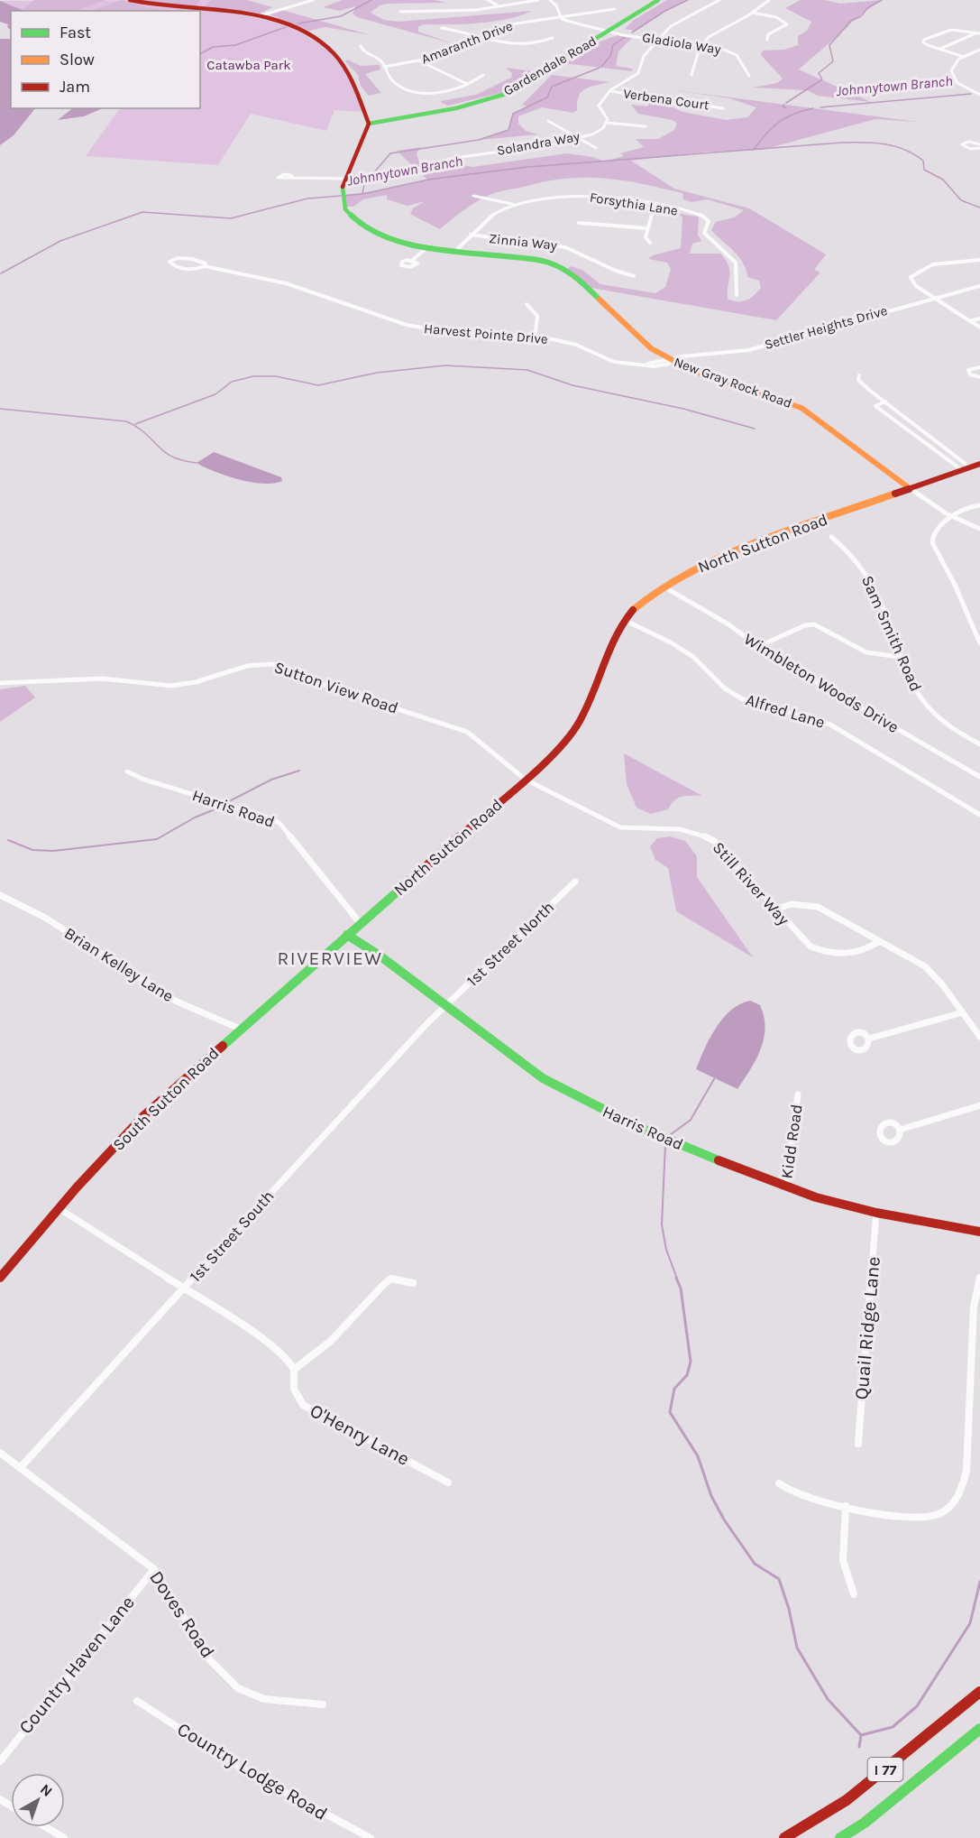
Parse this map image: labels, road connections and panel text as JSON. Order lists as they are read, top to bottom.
{
  "streets": {
    "main road": [
      "Gardendale Road",
      "New Gray Rock Road",
      "North Sutton Road",
      "Harris Road",
      "South Sutton Road",
      "I 77"
    ],
    "street": [
      "Amaranth Drive",
      "Gladiola Way",
      "Verbena Court",
      "Solandra Way",
      "Forsythia Lane",
      "Zinnia Way",
      "Settler Heights Drive",
      "Harvest Pointe Drive",
      "Sam Smith Road",
      "Wimbleton Woods Drive",
      "Sutton View Road",
      "Alfred Lane",
      "Still River Way",
      "1st Street North",
      "Brian Kelley Lane",
      "Kidd Road",
      "1st Street South",
      "Quail Ridge Lane",
      "O'Henry Lane",
      "Doves Road",
      "Country Haven Lane",
      "Country Lodge Road"
    ]
  },
  "crossings": [
    ["Amaranth Drive", "Gladiola Way"],
    ["Gladiola Way", "Gardendale Road"],
    ["Gardendale Road", "New Gray Rock Road"],
    ["Forsythia Lane", "Zinnia Way"],
    ["Forsythia Lane", "New Gray Rock Road"],
    ["Settler Heights Drive", "Harvest Pointe Drive"],
    ["Settler Heights Drive", "New Gray Rock Road"],
    ["New Gray Rock Road", "North Sutton Road"],
    ["North Sutton Road", "Wimbleton Woods Drive"],
    ["North Sutton Road", "Sutton View Road"],
    ["North Sutton Road", "Alfred Lane"],
    ["North Sutton Road", "Harris Road"],
    ["North Sutton Road", "Still River Way"],
    ["North Sutton Road", "South Sutton Road"],
    ["Sutton View Road", "Still River Way"],
    ["Harris Road", "1st Street North"],
    ["Harris Road", "South Sutton Road"],
    ["Harris Road", "Kidd Road"],
    ["Harris Road", "1st Street South"],
    ["Harris Road", "Quail Ridge Lane"],
    ["1st Street North", "1st Street South"],
    ["Brian Kelley Lane", "South Sutton Road"],
    ["1st Street South", "Doves Road"],
    ["Doves Road", "Country Haven Lane"]
  ],
  "districts": ["RIVERVIEW"],
  "water": ["Johnnytown Branch"],
  "parks": ["Catawba Park"],
  "legend": ["Fast", "Slow", "Jam"],
  "north": "top right"
}
